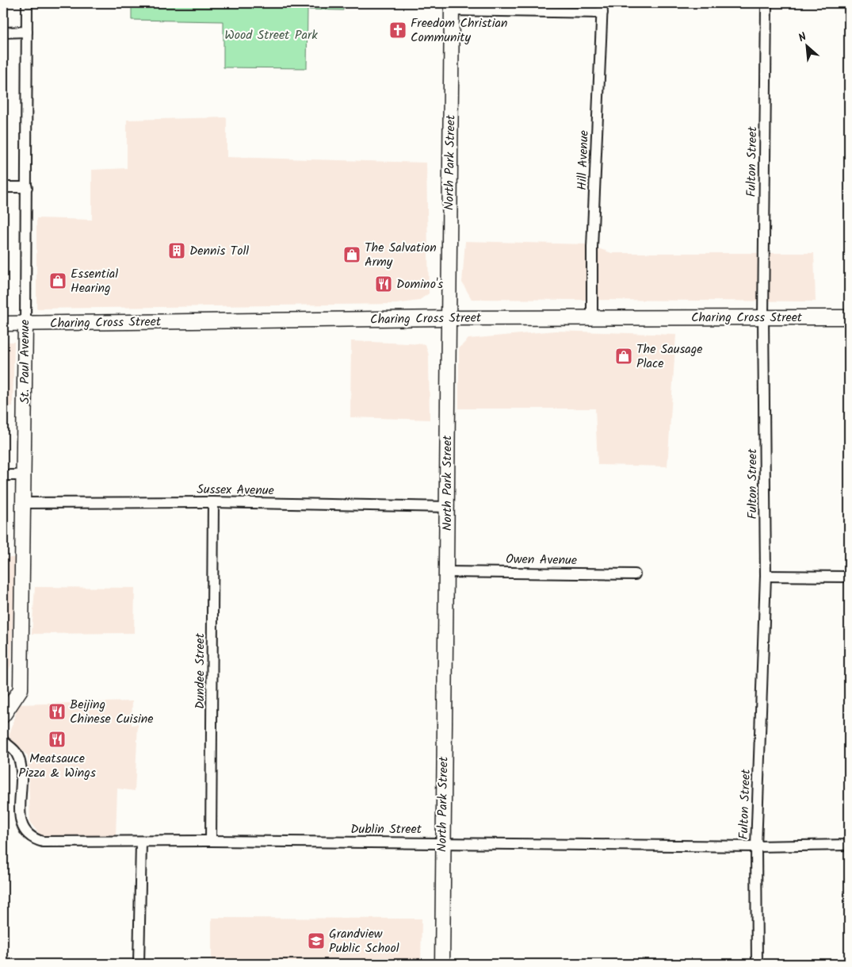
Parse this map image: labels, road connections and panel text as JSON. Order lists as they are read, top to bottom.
{
  "streets": {
    "main road": ["North Park Street", "Charing Cross Street", "St. Paul Avenue"],
    "street": [
      "Hill Avenue",
      "Fulton Street",
      "Sussex Avenue",
      "Owen Avenue",
      "Dundee Street",
      "Dublin Street"
    ]
  },
  "crossings": [
    ["Hill Avenue", "Charing Cross Street"],
    ["Fulton Street", "Charing Cross Street"],
    ["Fulton Street", "Dublin Street"],
    ["North Park Street", "Charing Cross Street"],
    ["North Park Street", "Sussex Avenue"],
    ["North Park Street", "Owen Avenue"],
    ["North Park Street", "Dublin Street"],
    ["Charing Cross Street", "St. Paul Avenue"],
    ["St. Paul Avenue", "Sussex Avenue"],
    ["Sussex Avenue", "Dundee Street"],
    ["Dundee Street", "Dublin Street"]
  ],
  "parks": ["Wood Street Park"],
  "places": {
    "church": ["Freedom Christian Community"],
    "building": ["Dennis Toll"],
    "shop": ["The Salvation Army", "Essential Hearing", "The Sausage Place"],
    "restaurant": ["Domino's", "Beijing Chinese Cuisine", "Meatsauce Pizza & Wings"],
    "school or university": ["Grandview Public School"]
  },
  "north": "top left"
}
